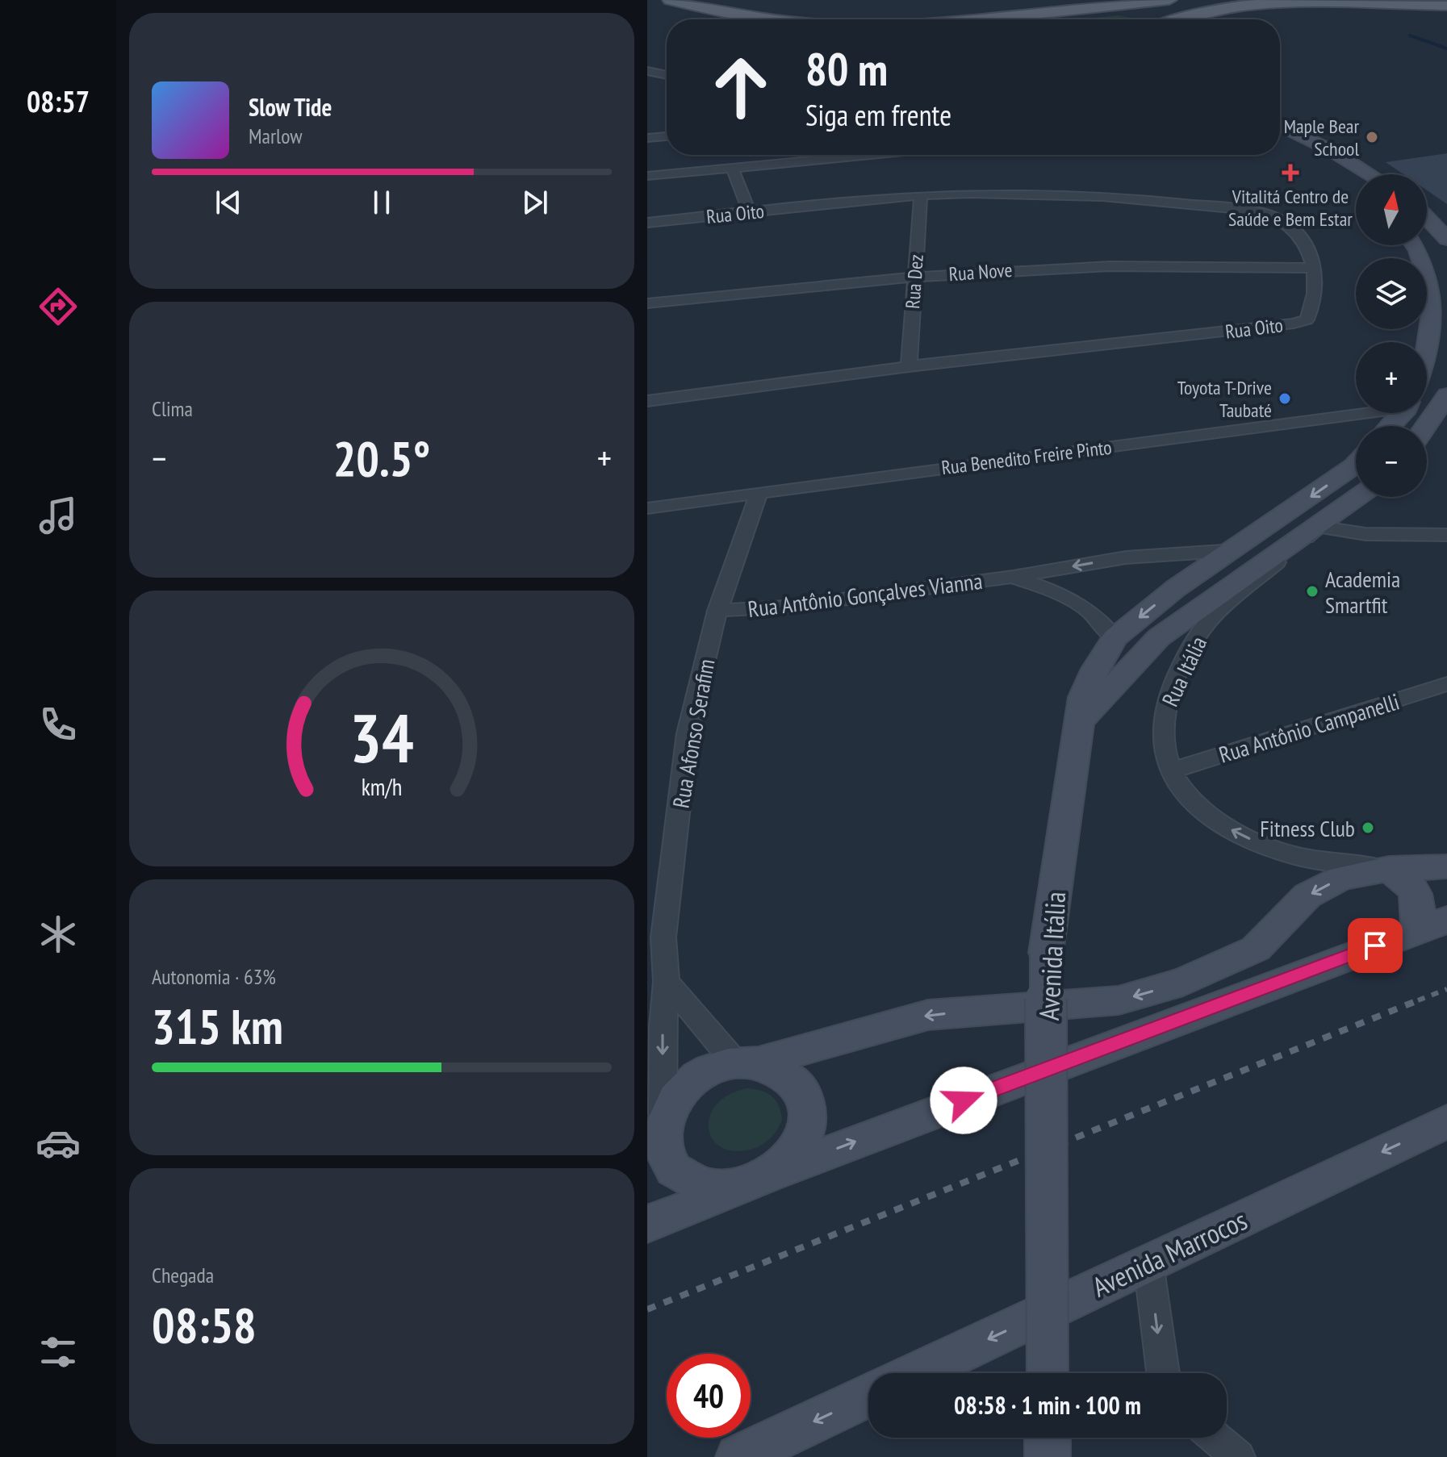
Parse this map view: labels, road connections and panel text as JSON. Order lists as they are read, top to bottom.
{
  "streets": {
    "main road": ["Avenida Itália", "Avenida Marrocos"],
    "street": [
      "Rua Oito",
      "Rua Nove",
      "Rua Dez",
      "Rua Benedito Freire Pinto",
      "Rua Antônio Gonçalves Vianna",
      "Rua Itália",
      "Rua Antônio Campanelli",
      "Rua Afonso Serafim"
    ]
  },
  "crossings": [
    ["Rua Oito", "Rua Nove"],
    ["Rua Oito", "Rua Dez"],
    ["Rua Nove", "Rua Dez"],
    ["Rua Benedito Freire Pinto", "Rua Afonso Serafim"],
    ["Rua Antônio Gonçalves Vianna", "Rua Afonso Serafim"],
    ["Rua Antônio Gonçalves Vianna", "Avenida Itália"],
    ["Rua Itália", "Rua Antônio Campanelli"]
  ],
  "one_way": ["Rua Itália"],
  "places": {
    "other": [
      "Maple Bear School",
      "Toyota T-Drive Taubaté",
      "Academia Smartfit",
      "Fitness Club"
    ],
    "health": ["Vitalitá Centro de Saúde e Bem Estar"]
  },
  "north": "top",
  "page": {
    "tabs": "08:57",
    "turn": ["80 m", "Siga em frente"],
    "song": ["Slow Tide", "Marlow"],
    "map_buttons": ["+", "−"],
    "tile": [
      "Clima",
      ["Autonomia · 63%", "315 km"],
      ["Chegada", "08:58"]
    ],
    "heat": ["−", "20.5°", "+"],
    "limit": "40",
    "trip": "08:58 · 1 min · 100 m",
    "gauge": ["34", "km/h"]
  }
}
